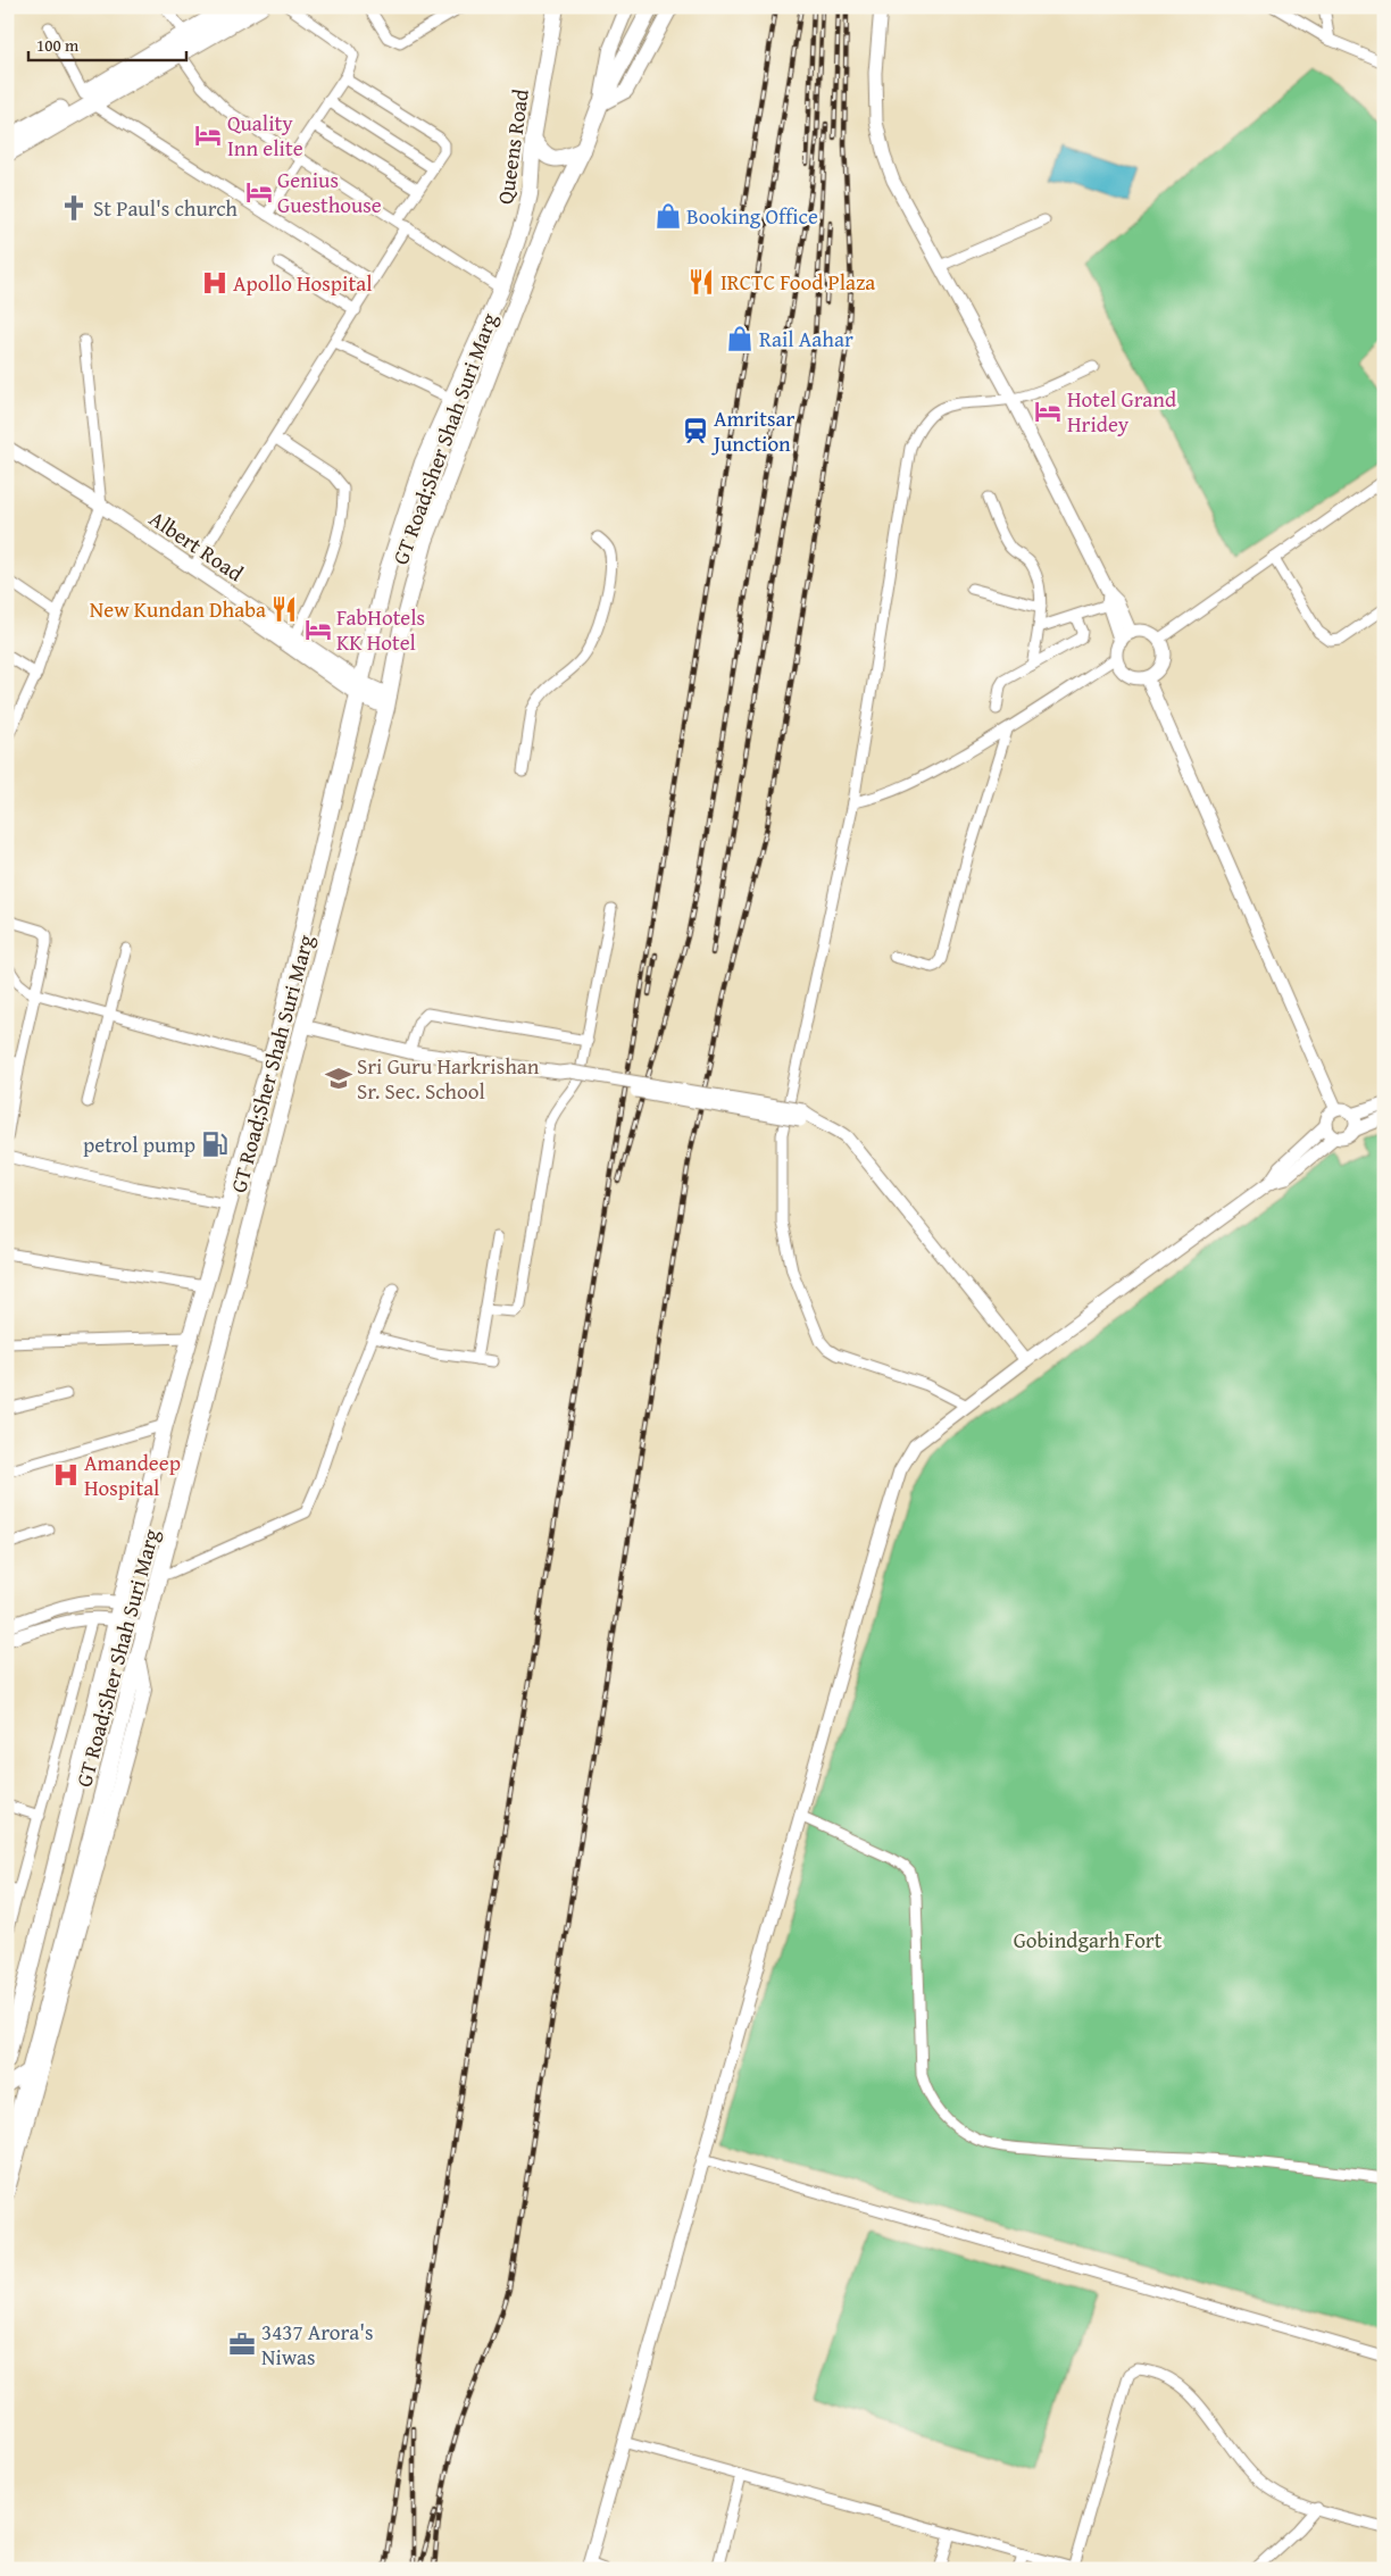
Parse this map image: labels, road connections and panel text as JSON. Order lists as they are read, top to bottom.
{
  "streets": {
    "main road": ["Queens Road", "GT Road;Sher Shah Suri Marg", "Albert Road"]
  },
  "crossings": [
    ["Queens Road", "GT Road;Sher Shah Suri Marg"],
    ["GT Road;Sher Shah Suri Marg", "Albert Road"]
  ],
  "parks": ["Gobindgarh Fort"],
  "places": {
    "hotel": [
      "Quality Inn elite",
      "Genius Guesthouse",
      "Hotel Grand Hridey",
      "FabHotels KK Hotel"
    ],
    "church": ["St Paul's church"],
    "shop": ["Booking Office", "Rail Aahar"],
    "restaurant": ["IRCTC Food Plaza", "New Kundan Dhaba"],
    "hospital": ["Apollo Hospital", "Amandeep Hospital"],
    "station": ["Amritsar Junction"],
    "school or university": ["Sri Guru Harkrishan Sr. Sec. School"],
    "fuel station": ["petrol pump"],
    "office": ["3437 Arora's Niwas"]
  },
  "scale_bar": "100 m"
}
